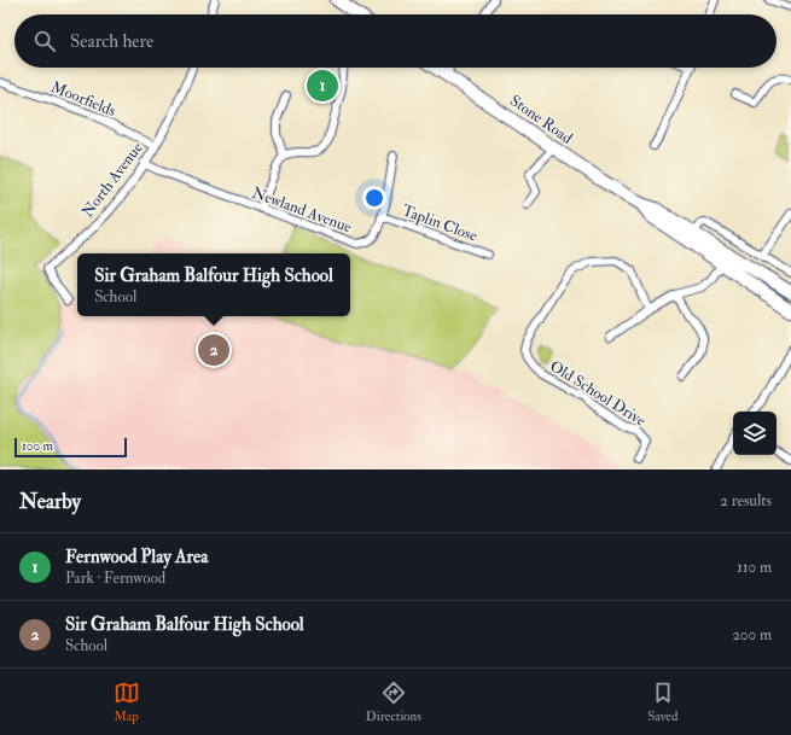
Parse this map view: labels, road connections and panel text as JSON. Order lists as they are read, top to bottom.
{
  "streets": {
    "highway": ["Stone Road"],
    "street": [
      "Moorfields",
      "North Avenue",
      "Newland Avenue",
      "Taplin Close",
      "Old School Drive"
    ]
  },
  "crossings": [
    ["Moorfields", "North Avenue"],
    ["North Avenue", "Newland Avenue"],
    ["Newland Avenue", "Taplin Close"]
  ],
  "scale_bar": "100 m",
  "page": {
    "search": "Search here",
    "pins": ["1", "2"],
    "popup": ["Sir Graham Balfour High School", "School"],
    "scale": "100 m",
    "heading": ["Nearby", "2 results"],
    "list": [
      {
        "mark": "1",
        "name": "Fernwood Play Area",
        "note": "Park · Fernwood",
        "value": "110 m"
      },
      {
        "mark": "2",
        "name": "Sir Graham Balfour High School",
        "note": "School",
        "value": "200 m"
      }
    ],
    "nav": ["Map", "Directions", "Saved"]
  }
}
